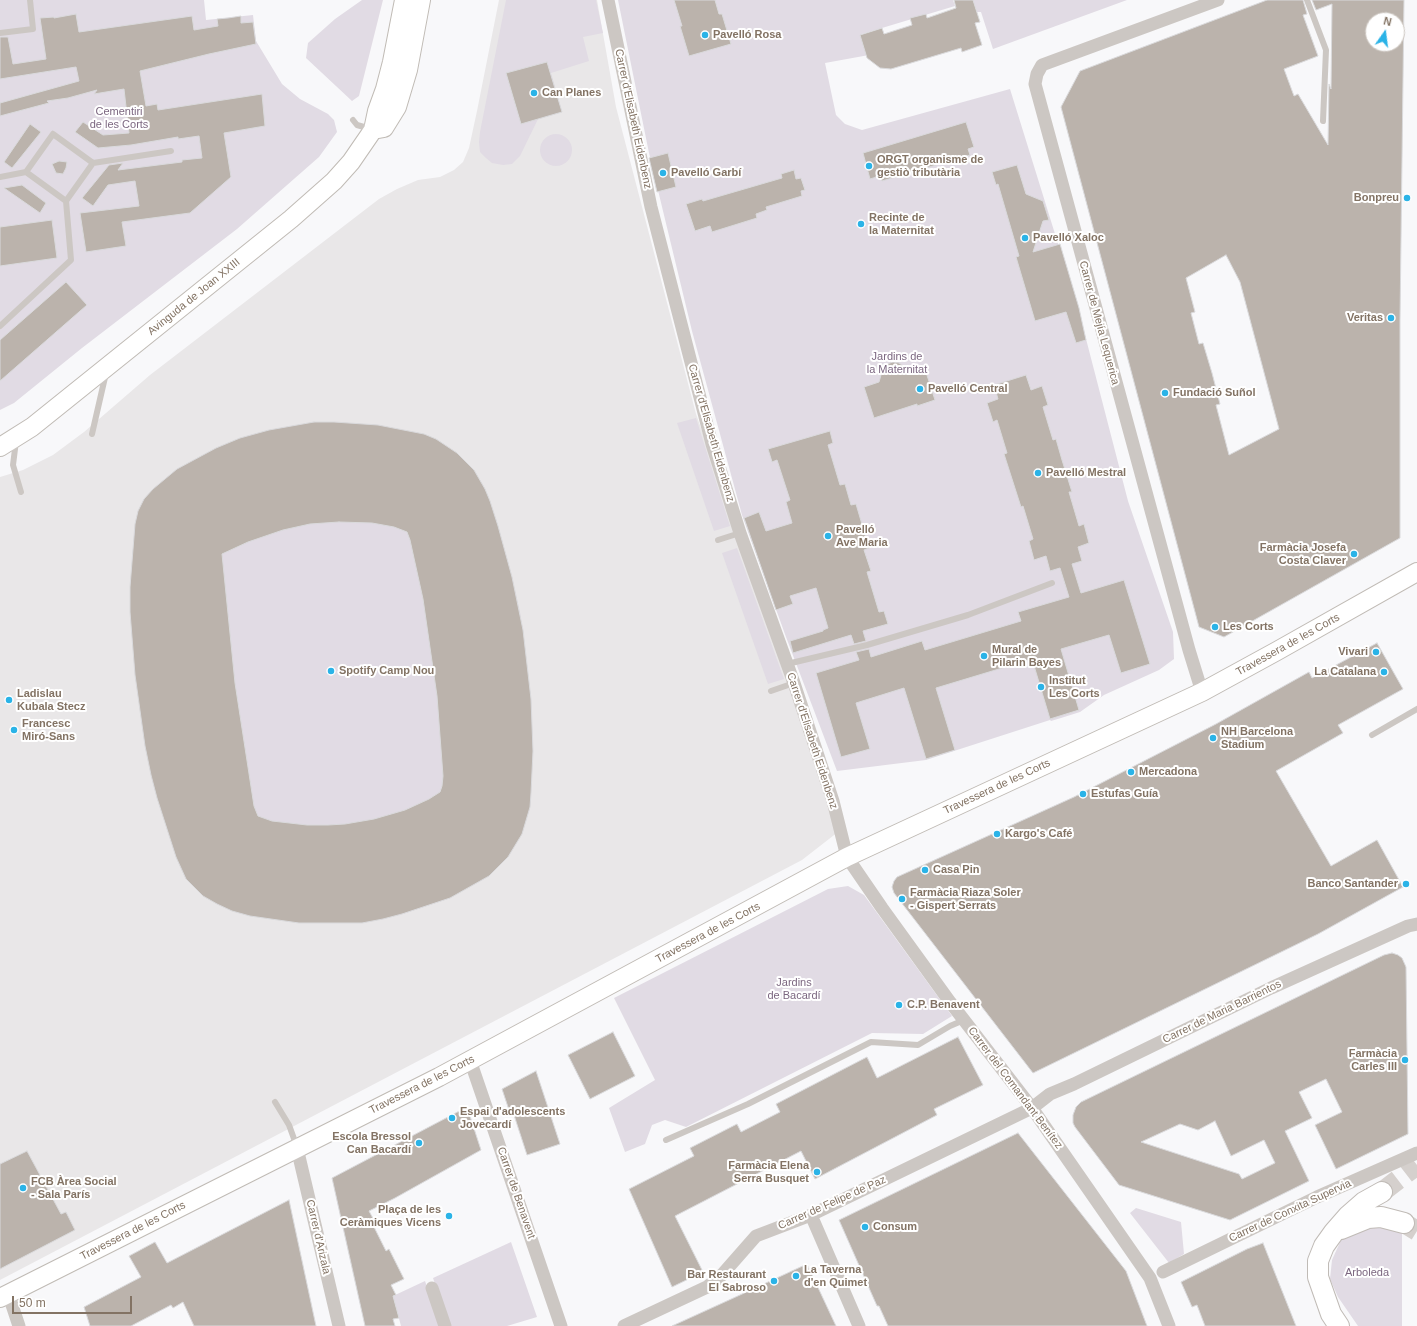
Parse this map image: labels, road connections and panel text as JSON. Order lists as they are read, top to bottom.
{
  "streets": {
    "main road": ["Avinguda de Joan XXIII", "Travessera de les Corts"],
    "street": [
      "Carrer d'Elisabeth Eidenbenz",
      "Carrer de Mejía Lequerica",
      "Carrer de Maria Barrientos",
      "Carrer del Comandant Benítez",
      "Carrer de Benavent",
      "Carrer de Felipe de Paz",
      "Carrer de Conxita Supervia",
      "Carrer d'Arizala"
    ]
  },
  "crossings": [
    ["Carrer d'Elisabeth Eidenbenz", "Travessera de les Corts"],
    ["Carrer d'Elisabeth Eidenbenz", "Carrer del Comandant Benítez"],
    ["Carrer de Mejía Lequerica", "Travessera de les Corts"],
    ["Travessera de les Corts", "Carrer del Comandant Benítez"],
    ["Travessera de les Corts", "Carrer de Benavent"],
    ["Travessera de les Corts", "Carrer d'Arizala"],
    ["Carrer de Maria Barrientos", "Carrer del Comandant Benítez"],
    ["Carrer de Maria Barrientos", "Carrer de Felipe de Paz"],
    ["Carrer del Comandant Benítez", "Carrer de Felipe de Paz"]
  ],
  "parks": [
    "Cementiri de les Corts",
    "Jardins de la Maternitat",
    "Jardins de Bacardí",
    "Arboleda"
  ],
  "places": [
    "Pavelló Rosa",
    "Can Planes",
    "ORGT organisme de gestiò tributària",
    "Pavelló Garbí",
    "Bonpreu",
    "Recinte de la Maternitat",
    "Pavelló Xaloc",
    "Veritas",
    "Pavelló Central",
    "Fundació Suñol",
    "Pavelló Mestral",
    "Pavelló Ave Maria",
    "Farmàcia Josefa Costa Claver",
    "Les Corts",
    "Vivari",
    "Mural de Pilarin Bayes",
    "Spotify Camp Nou",
    "La Catalana",
    "Institut Les Corts",
    "Ladislau Kubala Stecz",
    "Francesc Miró-Sans",
    "NH Barcelona Stadium",
    "Mercadona",
    "Estufas Guía",
    "Kargo's Café",
    "Casa Pin",
    "Banco Santander",
    "Farmàcia Riaza Soler - Gispert Serrats",
    "C.P. Benavent",
    "Farmàcia Carles III",
    "Espai d'adolescents Jovecardí",
    "Escola Bressol Can Bacardí",
    "Farmàcia Elena Serra Busquet",
    "FCB Àrea Social - Sala París",
    "Plaça de les Ceràmiques Vicens",
    "Consum",
    "La Taverna d'en Quimet",
    "Bar Restaurant El Sabroso"
  ],
  "scale_bar": "50 m",
  "north": "top"
}
